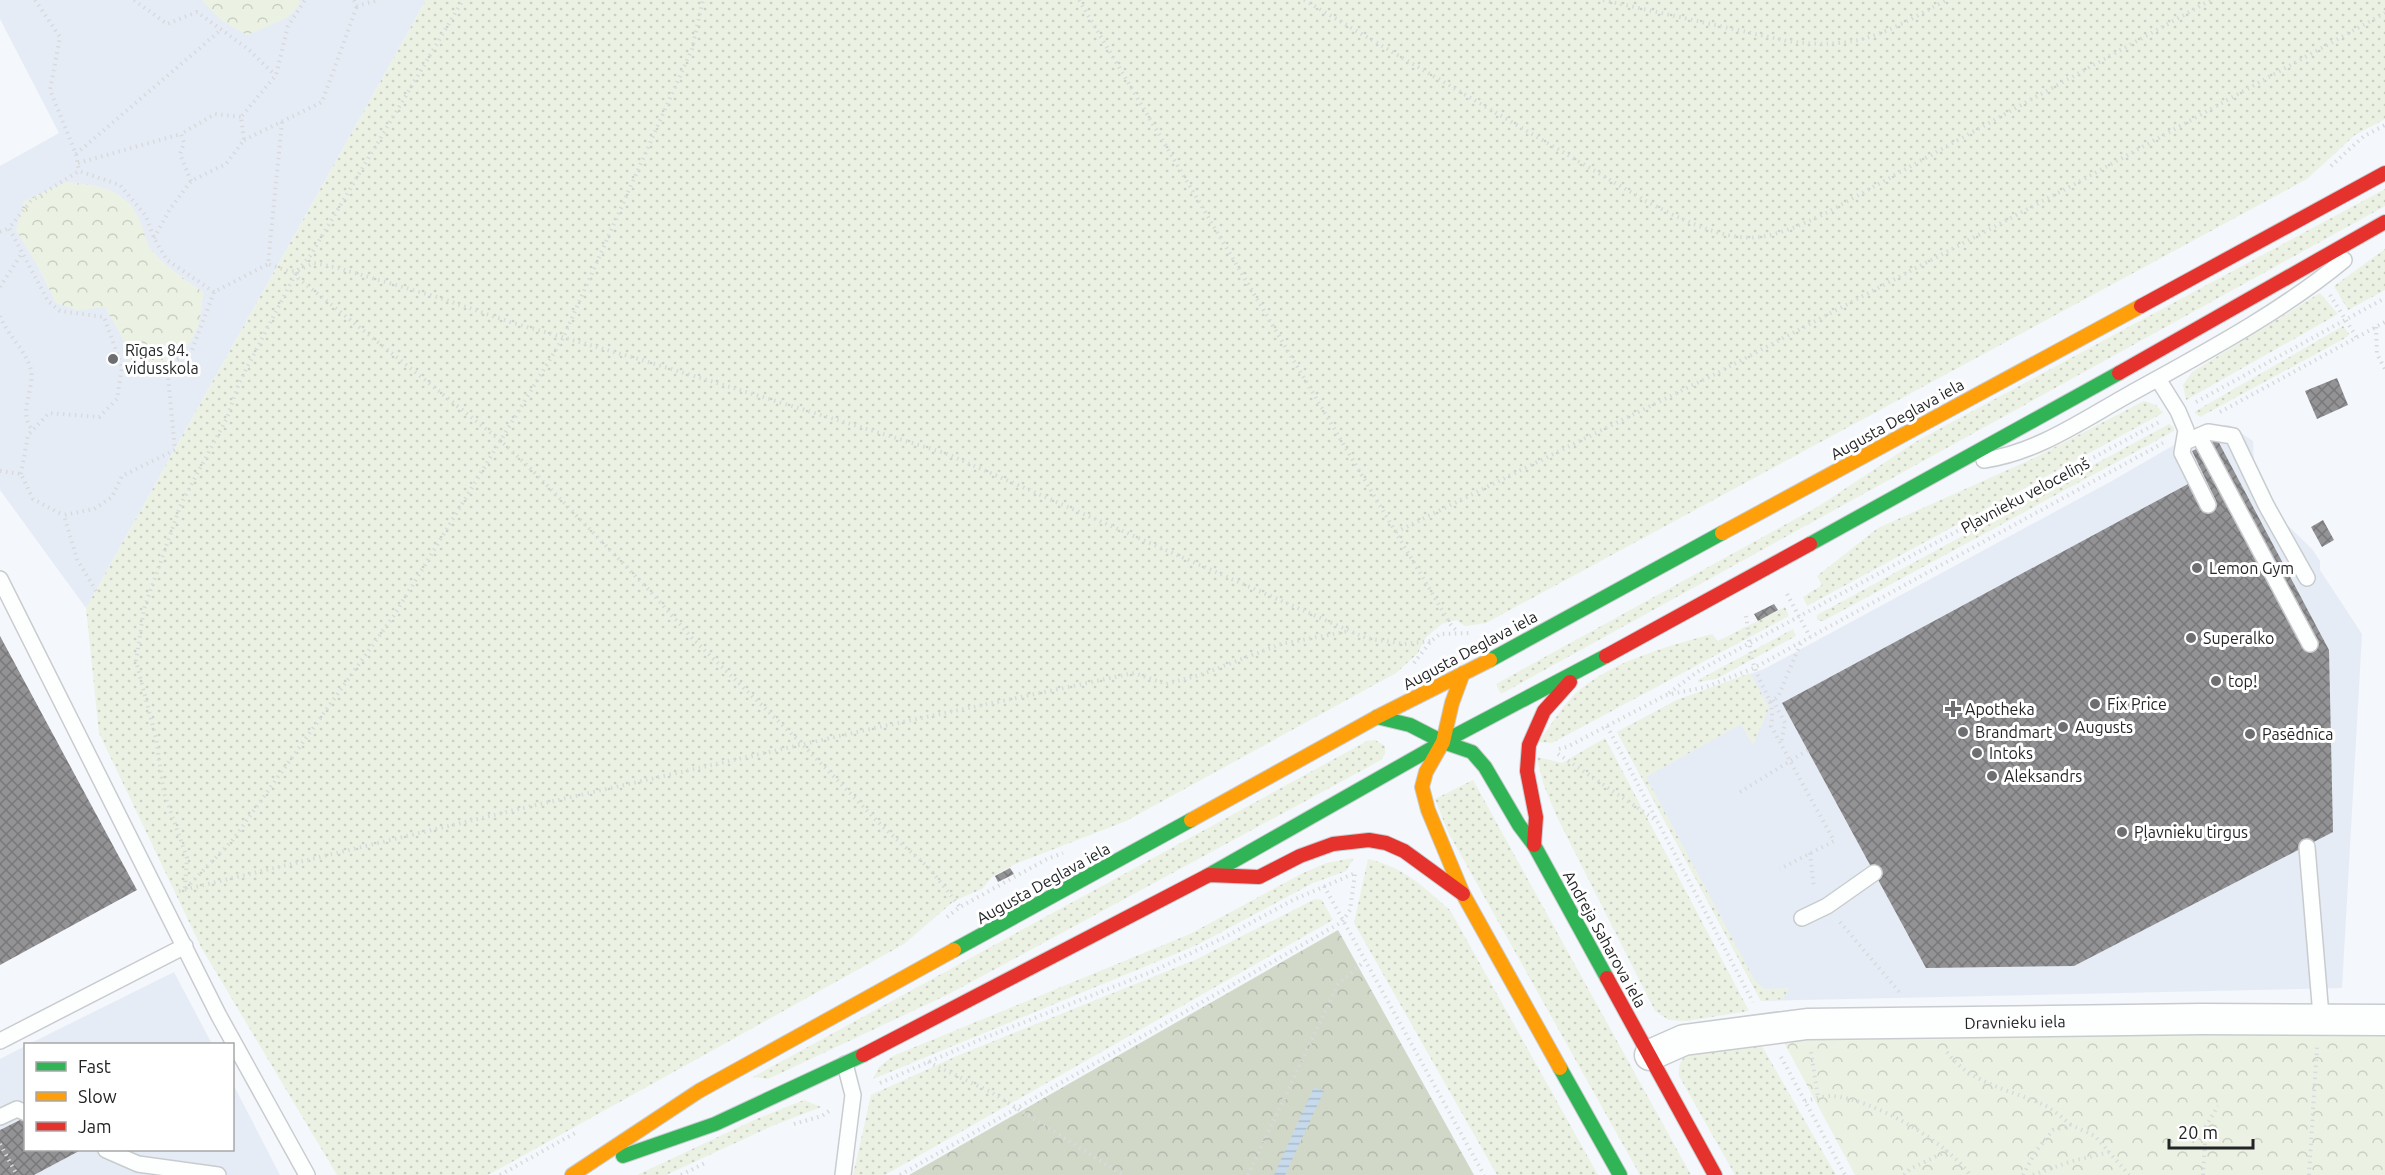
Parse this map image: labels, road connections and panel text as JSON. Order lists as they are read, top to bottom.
{
  "streets": {
    "main road": ["Augusta Deglava iela", "Andreja Saharova iela"],
    "street": ["Dravnieku iela"],
    "path": ["Pļavnieku veloceliņš"]
  },
  "crossings": [
    ["Augusta Deglava iela", "Andreja Saharova iela"],
    ["Andreja Saharova iela", "Dravnieku iela"]
  ],
  "places": {
    "other": [
      "Rīgas 84. vidusskola",
      "Lemon Gym",
      "Superalko",
      "top!",
      "Fix Price",
      "Augusts",
      "Brandmart",
      "Pasēdnīca",
      "Intoks",
      "Aleksandrs",
      "Pļavnieku tirgus"
    ],
    "health": ["Apotheka"]
  },
  "legend": ["Fast", "Slow", "Jam"],
  "scale_bar": "20 m"
}
